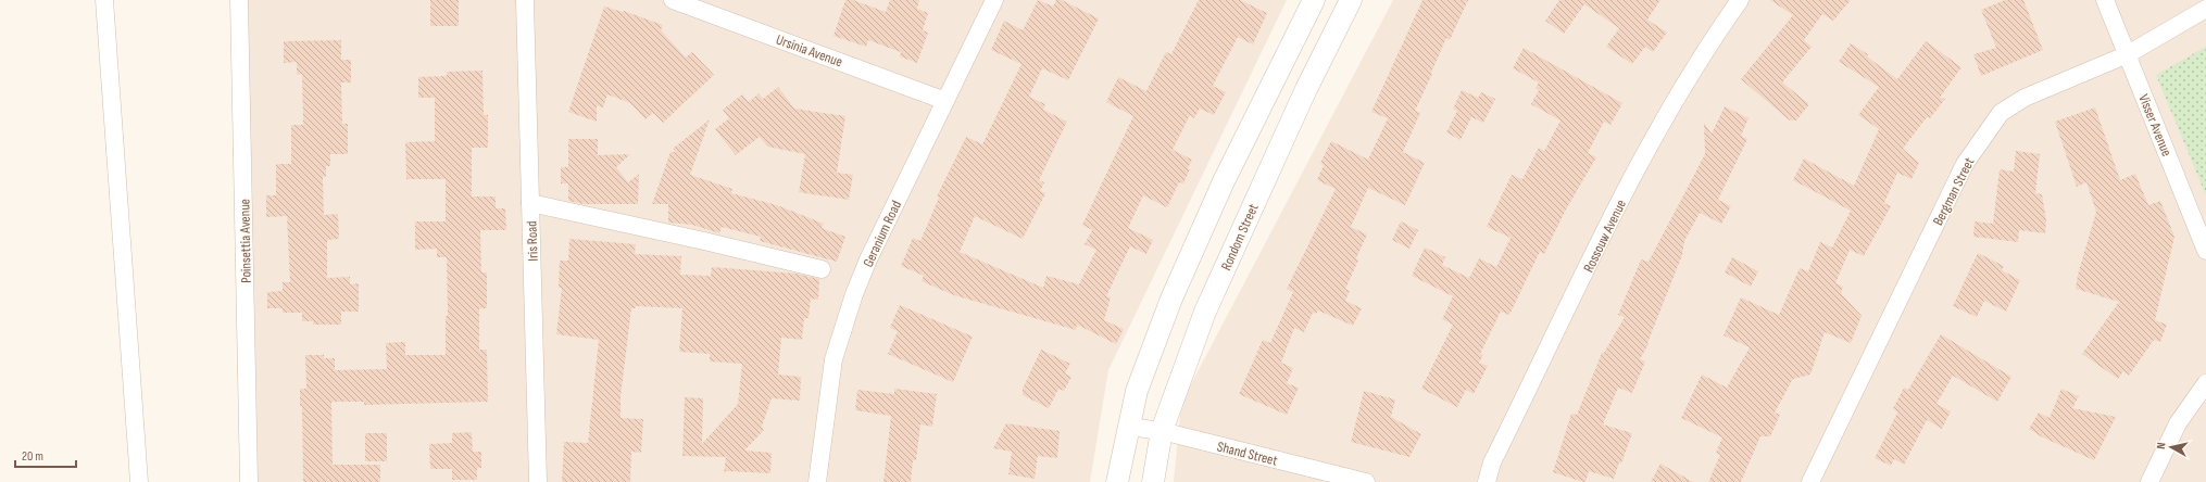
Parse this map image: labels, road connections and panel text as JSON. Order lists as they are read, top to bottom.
{
  "streets": {
    "street": [
      "Ursinia Avenue",
      "Visser Avenue",
      "Bergman Street",
      "Geranium Road",
      "Rossouw Avenue",
      "Rondom Street",
      "Poinsettia Avenue",
      "Iris Road",
      "Shand Street"
    ]
  },
  "crossings": [
    ["Ursinia Avenue", "Geranium Road"],
    ["Visser Avenue", "Bergman Street"],
    ["Rondom Street", "Shand Street"]
  ],
  "scale_bar": "20 m",
  "north": "left"
}
